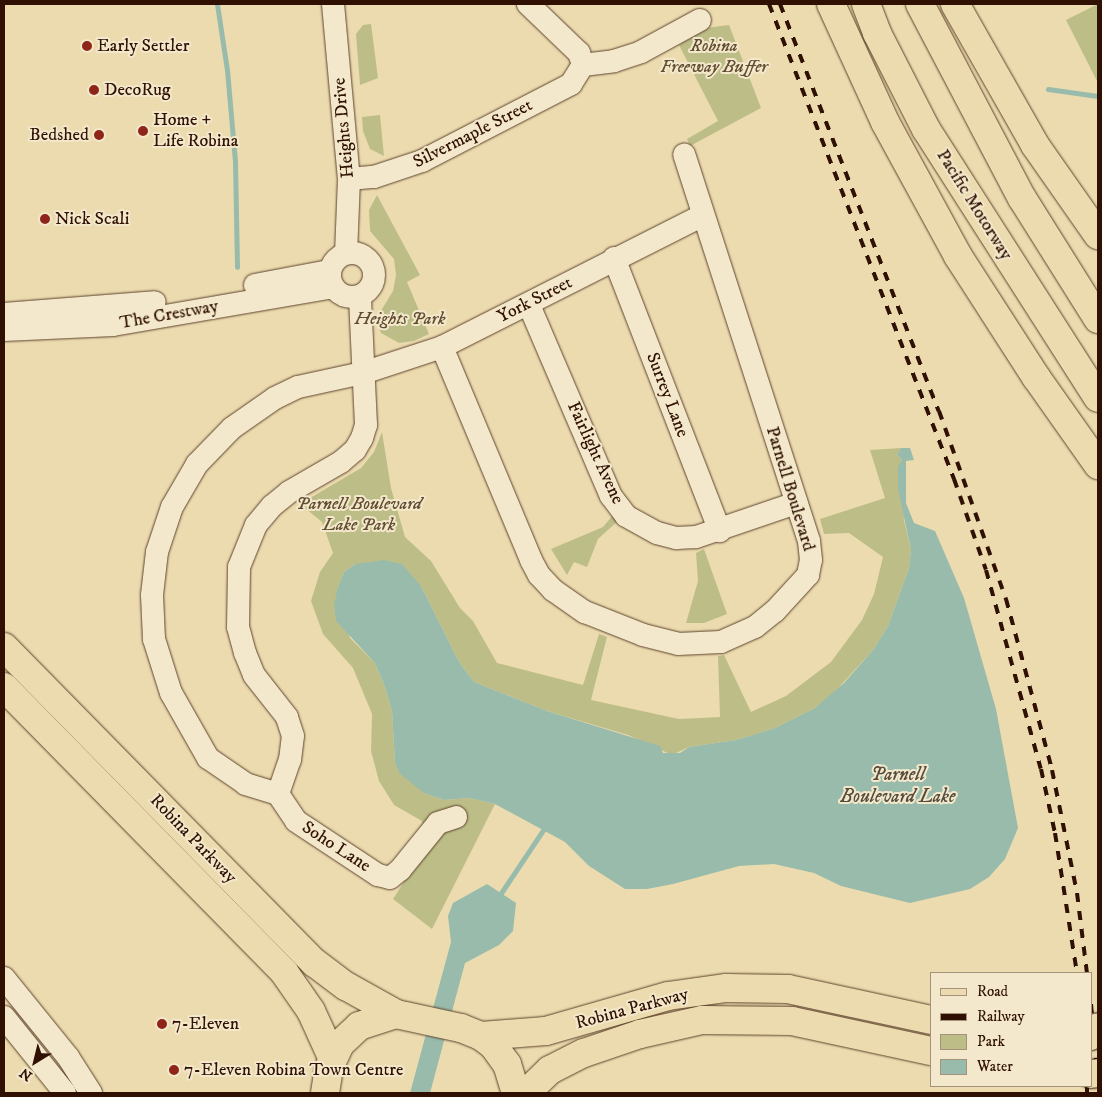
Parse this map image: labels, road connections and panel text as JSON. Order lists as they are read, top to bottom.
{
  "streets": {
    "main road": ["Pacific Motorway", "Robina Parkway"],
    "street": [
      "Heights Drive",
      "Silvermaple Street",
      "York Street",
      "The Crestway",
      "Surrey Lane",
      "Fairlight Avene",
      "Parnell Boulevard",
      "Soho Lane"
    ]
  },
  "crossings": [
    ["Heights Drive", "Silvermaple Street"],
    ["Heights Drive", "The Crestway"],
    ["York Street", "Surrey Lane"],
    ["York Street", "Fairlight Avene"],
    ["York Street", "Parnell Boulevard"],
    ["York Street", "Soho Lane"],
    ["Surrey Lane", "Fairlight Avene"],
    ["Fairlight Avene", "Parnell Boulevard"]
  ],
  "water": ["Parnell Boulevard Lake"],
  "parks": ["Robina Freeway Buffer", "Heights Park", "Parnell Boulevard Lake Park"],
  "places": [
    "Early Settler",
    "DecoRug",
    "Home + Life Robina",
    "Bedshed",
    "Nick Scali",
    "7-Eleven",
    "7-Eleven Robina Town Centre"
  ],
  "legend": [
    "Road",
    "Railway",
    "Park",
    "Water"
  ],
  "north": "bottom left"
}
